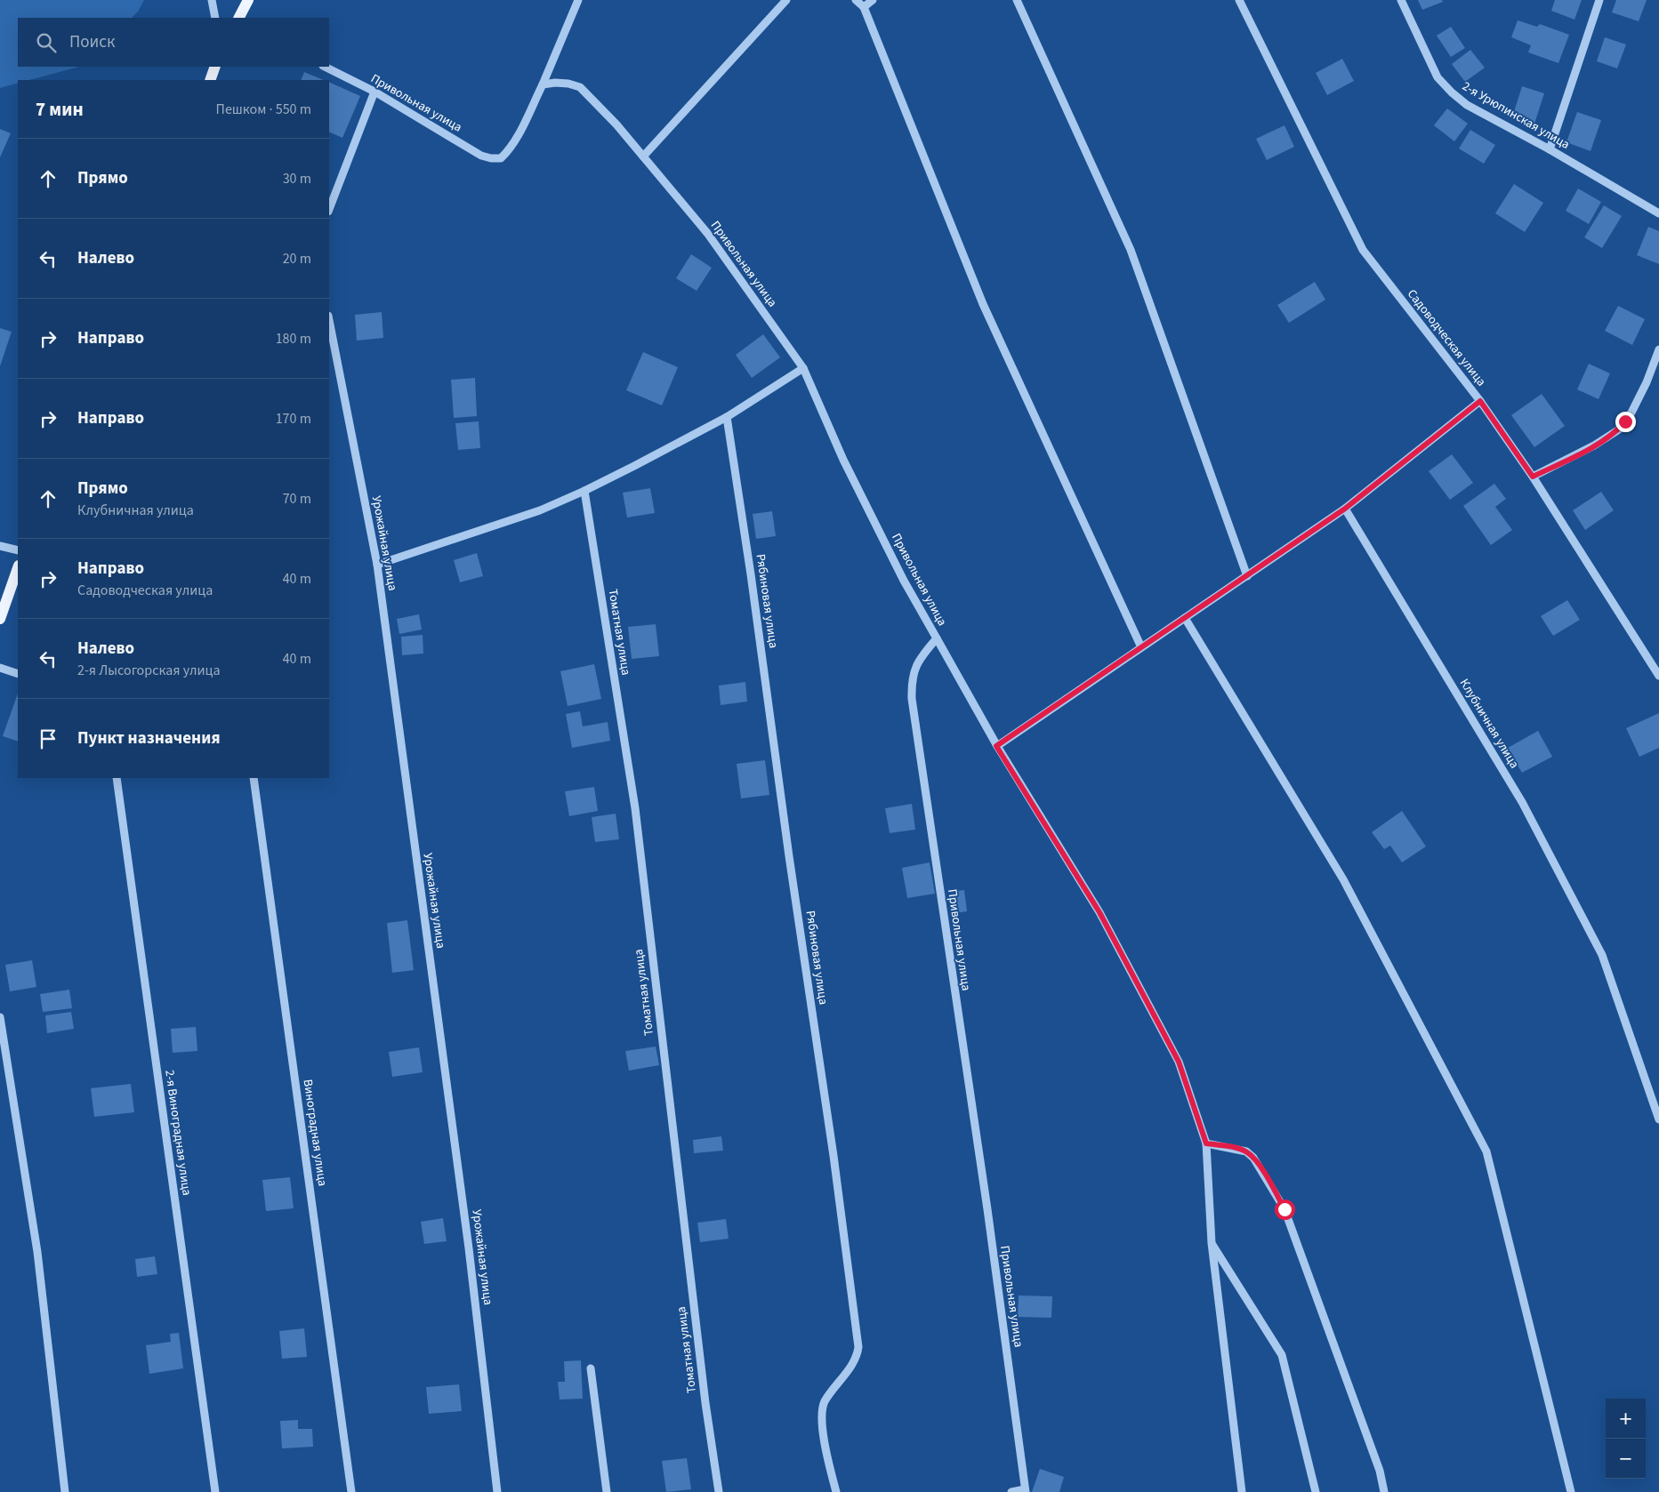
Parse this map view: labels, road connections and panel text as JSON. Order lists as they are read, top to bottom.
{
  "streets": {
    "street": [
      "Привольная улица",
      "2-я Урюпинская улица",
      "Садоводческая улица",
      "Урожайная улица",
      "Рябиновая улица",
      "Томатная улица",
      "Клубничная улица",
      "2-я Виноградная улица",
      "Виноградная улица"
    ]
  },
  "page": {
    "search": "Поиск",
    "heading": ["7 мин", "Пешком · 550 m"],
    "list": [
      ["Прямо", "30 m"],
      ["Налево", "20 m"],
      ["Направо", "180 m"],
      ["Направо", "170 m"],
      ["Прямо", "Клубничная улица", "70 m"],
      ["Направо", "Садоводческая улица", "40 m"],
      ["Налево", "2-я Лысогорская улица", "40 m"],
      "Пункт назначения"
    ],
    "map_buttons": ["+", "−"]
  }
}
